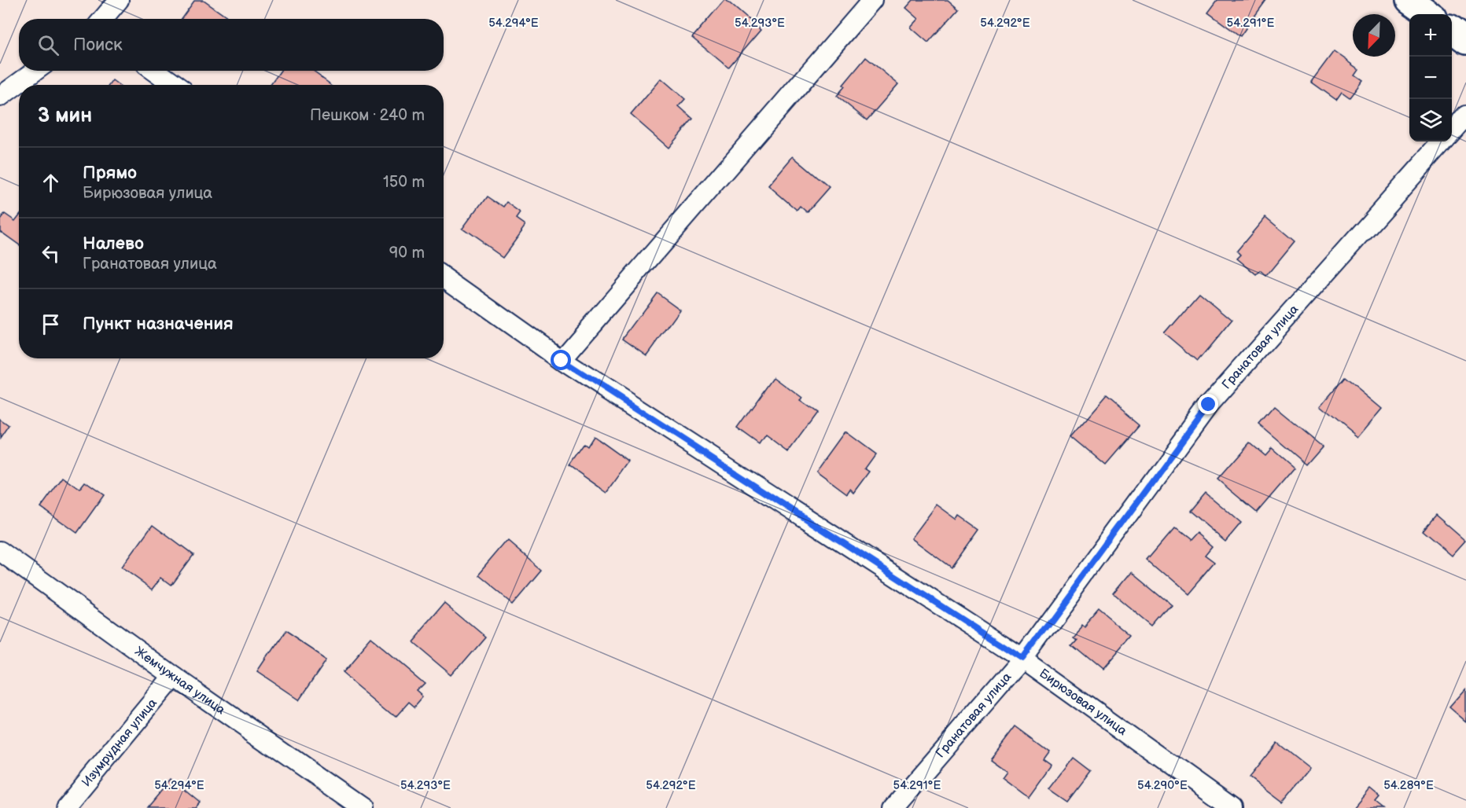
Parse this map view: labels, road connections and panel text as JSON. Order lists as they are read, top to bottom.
{
  "streets": {
    "street": [
      "Гранатовая улица",
      "Жемчужная улица",
      "Бирюзовая улица",
      "Изумрудная улица"
    ]
  },
  "crossings": [
    ["Гранатовая улица", "Бирюзовая улица"],
    ["Жемчужная улица", "Изумрудная улица"]
  ],
  "north": "bottom left",
  "page": {
    "map_buttons": ["+", "−"],
    "search": "Поиск",
    "heading": ["3 мин", "Пешком · 240 m"],
    "list": [
      ["Прямо", "Бирюзовая улица", "150 m"],
      ["Налево", "Гранатовая улица", "90 m"],
      "Пункт назначения"
    ]
  },
  "coordinates": [
    "54.294°E",
    "54.293°E",
    "54.292°E",
    "54.291°E",
    "54.290°E",
    "54.289°E"
  ]
}
